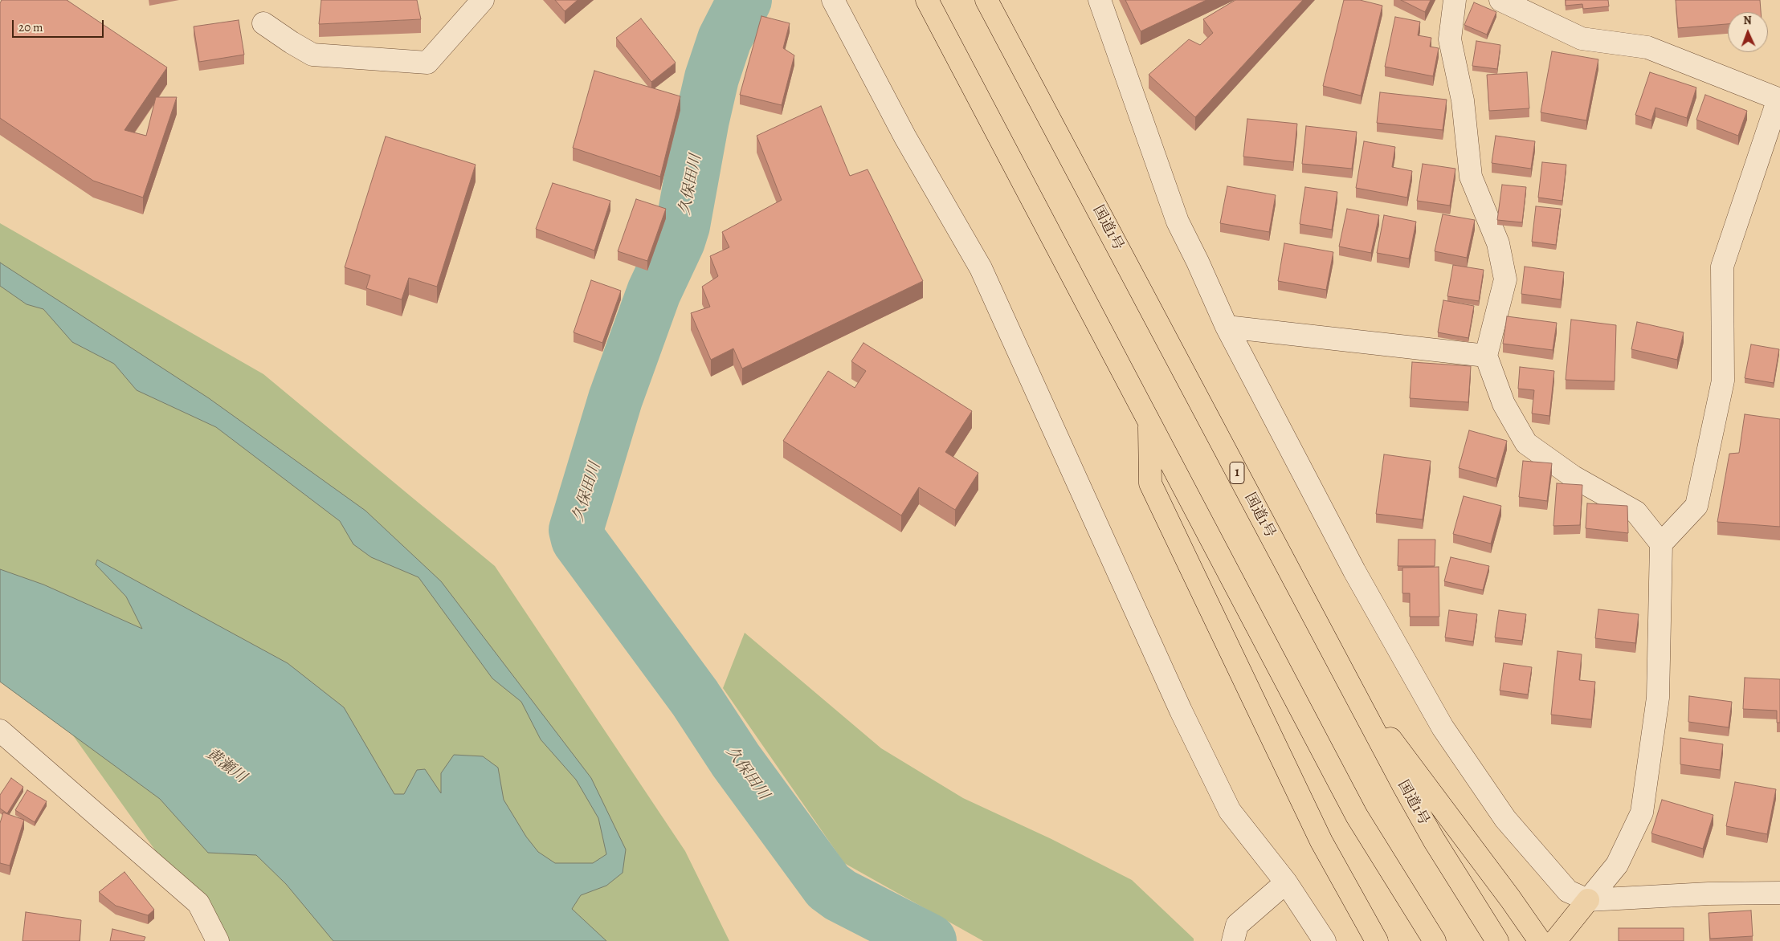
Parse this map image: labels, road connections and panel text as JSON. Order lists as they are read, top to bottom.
{
  "streets": {
    "highway": ["国道1号", "1"]
  },
  "water": ["久保田川", "黄瀬川"],
  "scale_bar": "20 m",
  "north": "top"
}
